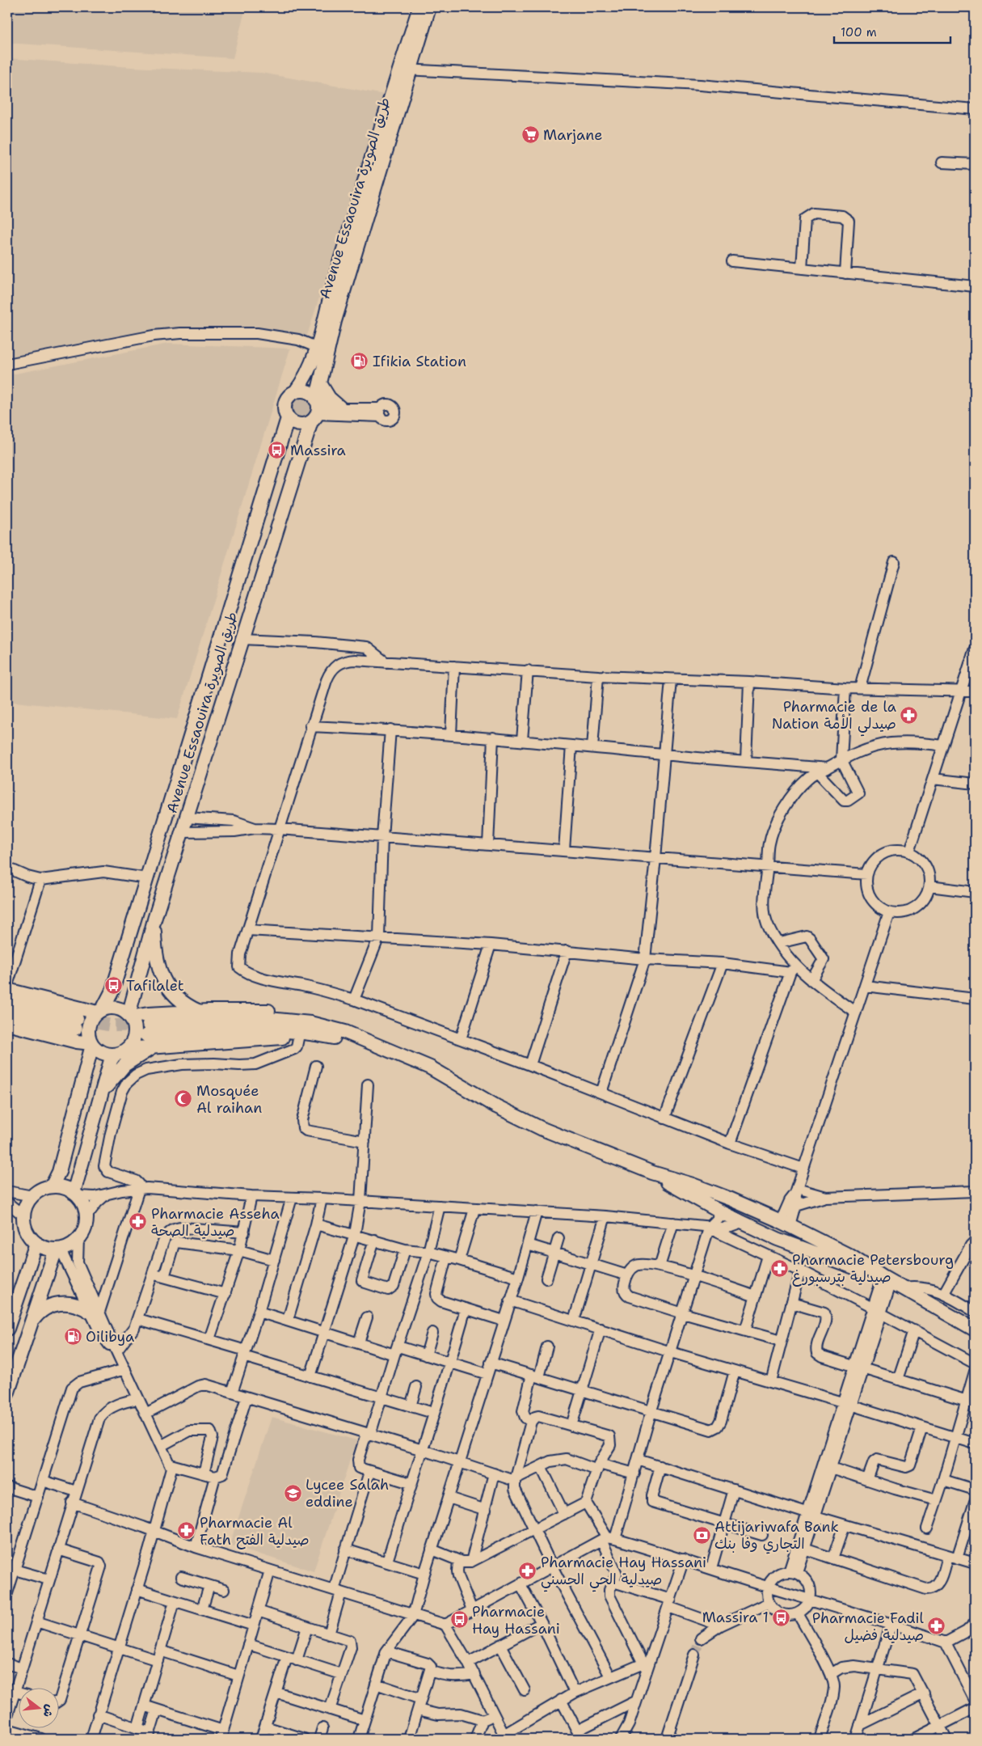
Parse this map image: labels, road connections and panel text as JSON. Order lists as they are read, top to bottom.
{
  "streets": {
    "main road": ["Avenue Essaouira طريق الصويرة"]
  },
  "places": {
    "supermarket": ["Marjane"],
    "fuel station": ["Ifikia Station", "Oilibya"],
    "bus stop": [
      "Massira",
      "Tafilalet",
      "Massira 1",
      "Pharmacie Hay Hassani"
    ],
    "pharmacy": [
      "Pharmacie de la Nation صيدلي الأمة",
      "Pharmacie Asseha صيدلية الصحة",
      "Pharmacie Petersbourg صيدلية بترسبورغ",
      "Pharmacie Al Fath صيدلية الفتح",
      "Pharmacie Hay Hassani صيدلية الحي الحسني",
      "Pharmacie Fadil صيدلية فضيل"
    ],
    "mosque": ["Mosquée Al raihan"],
    "school or university": ["Lycee Salah eddine"],
    "bank": ["Attijariwafa Bank التجاري وفا بنك"]
  },
  "scale_bar": "100 m",
  "north": "right"
}
